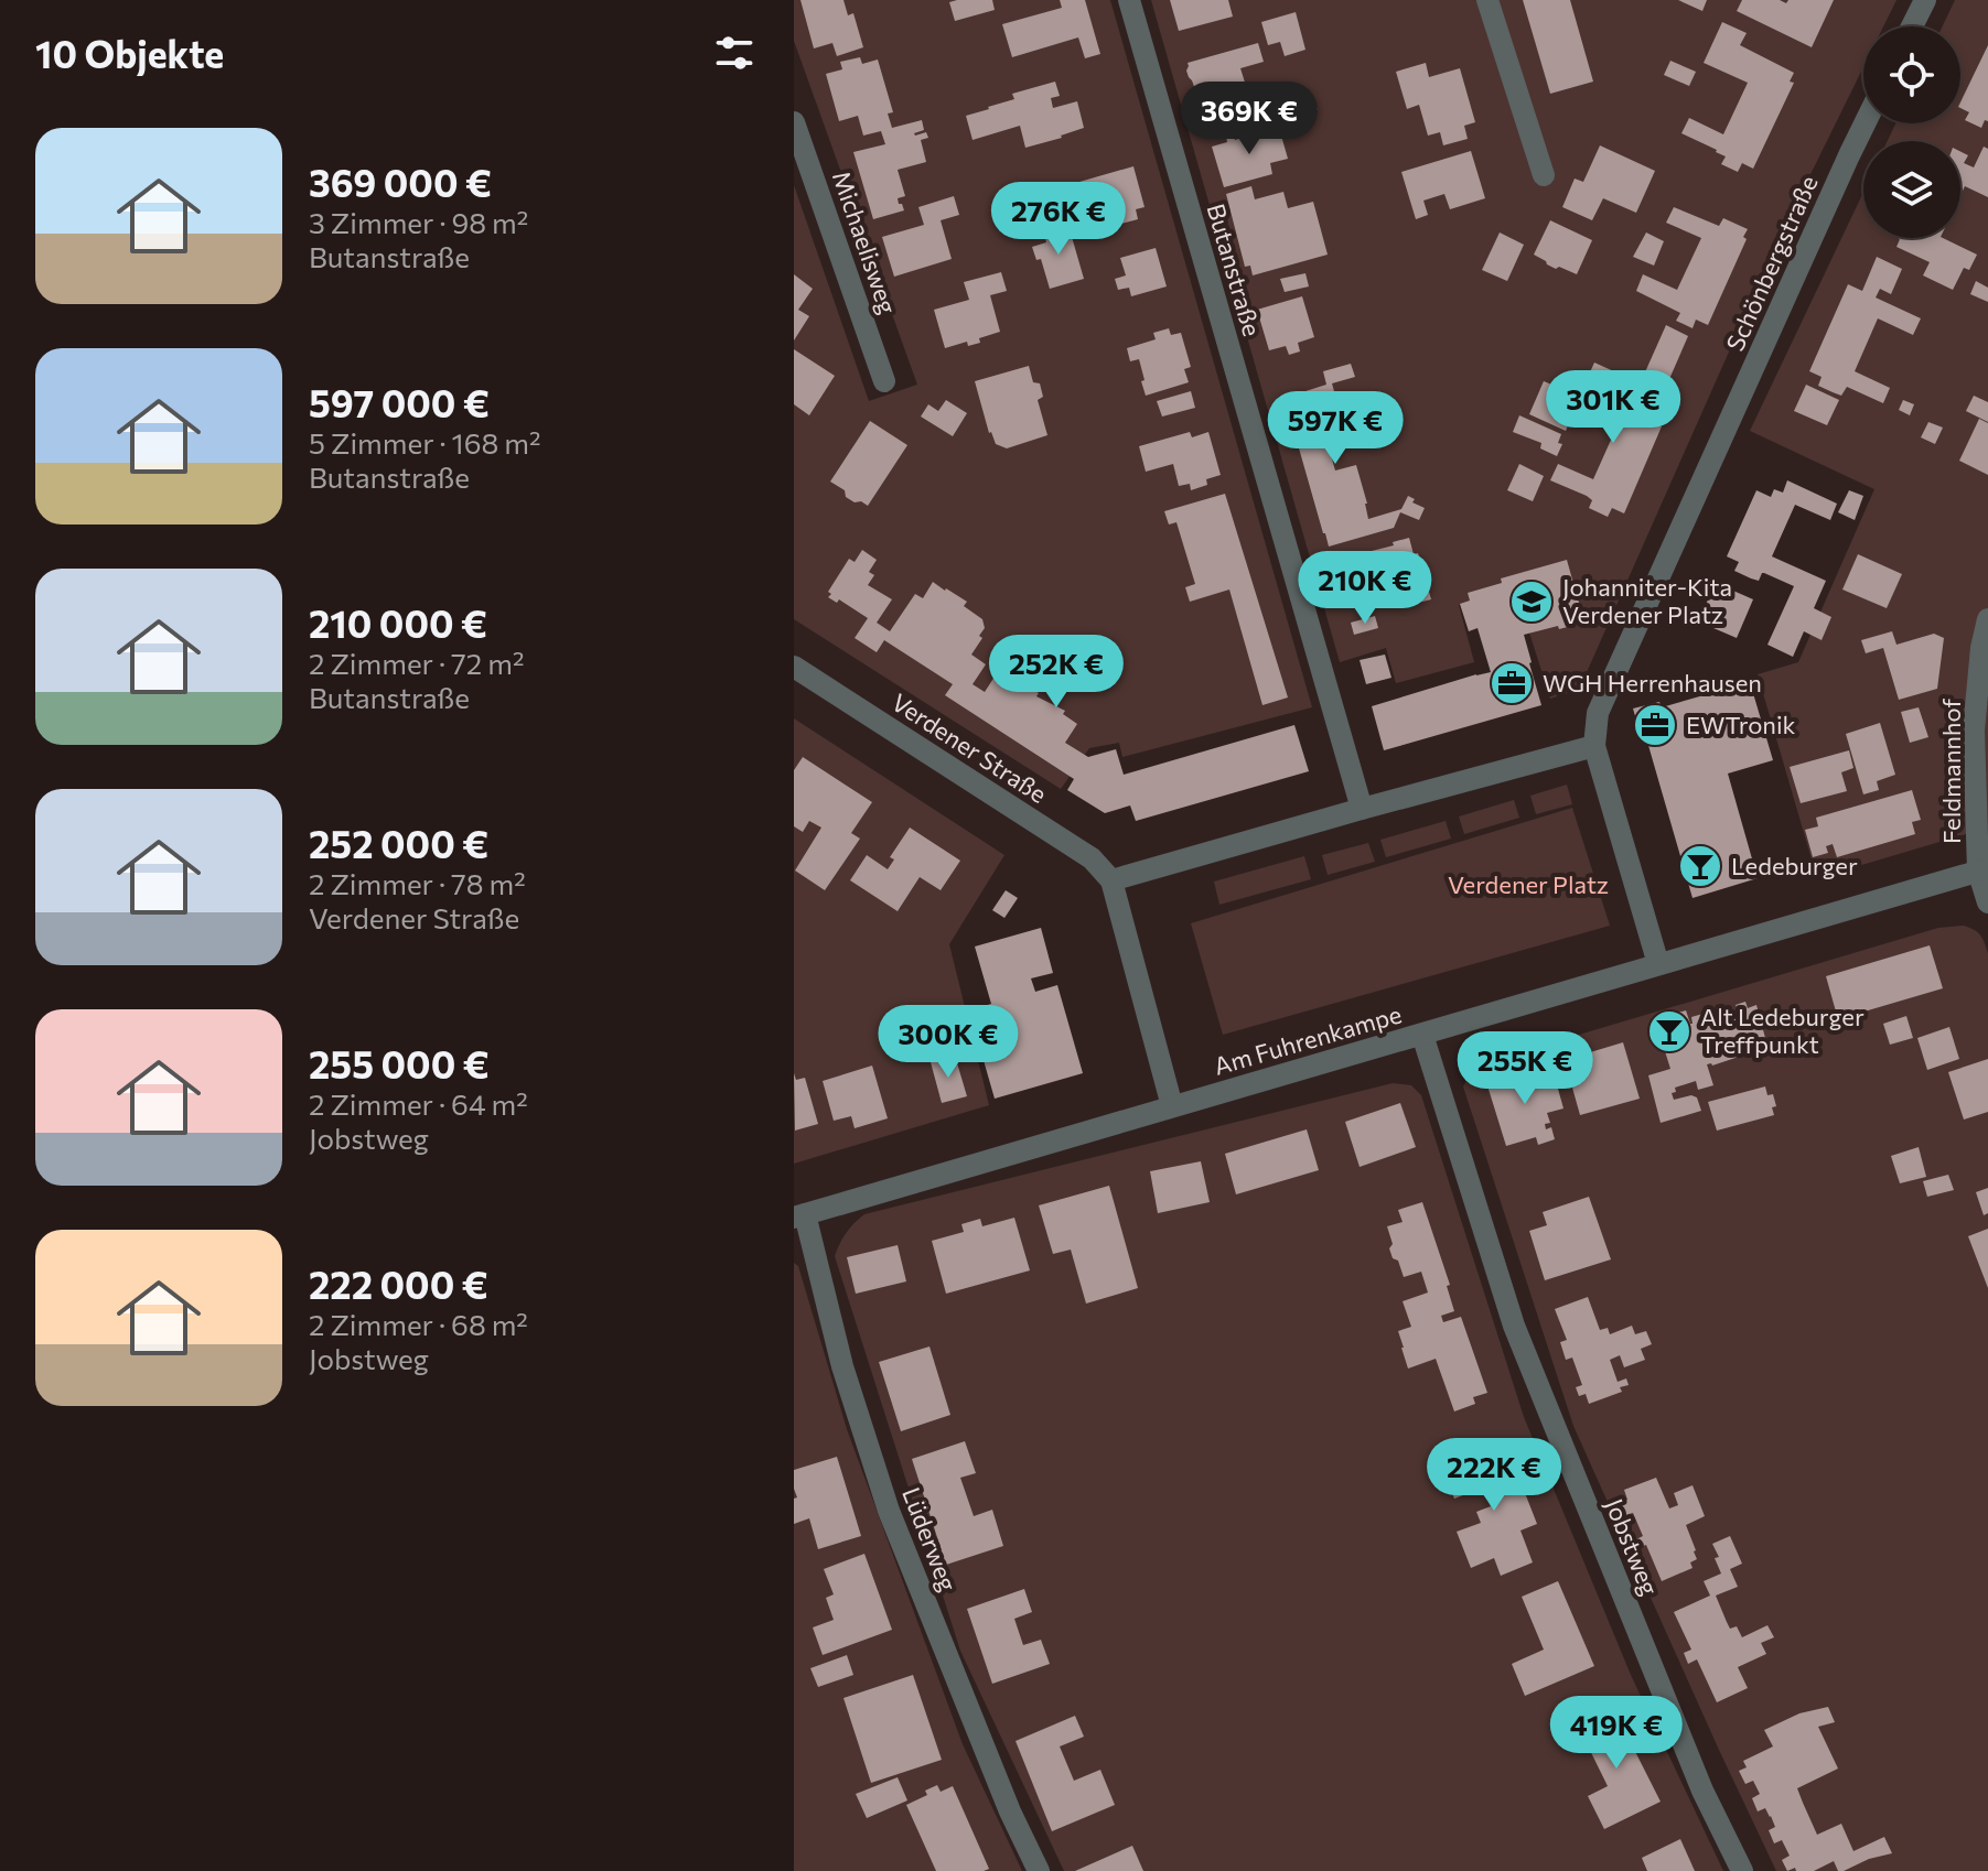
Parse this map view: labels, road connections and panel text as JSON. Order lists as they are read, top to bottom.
{
  "streets": {
    "street": [
      "Michaelisweg",
      "Schönbergstraße",
      "Butanstraße",
      "Verdener Straße",
      "Feldmannhof",
      "Am Fuhrenkampe",
      "Lüderweg",
      "Jobstweg"
    ]
  },
  "crossings": [
    ["Feldmannhof", "Am Fuhrenkampe"],
    ["Am Fuhrenkampe", "Lüderweg"],
    ["Am Fuhrenkampe", "Jobstweg"]
  ],
  "parks": ["Verdener Platz"],
  "places": {
    "school or university": ["Johanniter-Kita Verdener Platz"],
    "office": ["WGH Herrenhausen", "EWTronik"],
    "bar": ["Ledeburger", "Alt Ledeburger Treffpunkt"]
  },
  "page": {
    "heading": "10 Objekte",
    "price": [
      "369K €",
      "276K €",
      "301K €",
      "597K €",
      "210K €",
      "252K €",
      "300K €",
      "255K €",
      "222K €",
      "419K €"
    ],
    "list": [
      {
        "name": "369 000 €",
        "note": "3 Zimmer · 98 m² · Butanstraße"
      },
      {
        "name": "597 000 €",
        "note": "5 Zimmer · 168 m² · Butanstraße"
      },
      {
        "name": "210 000 €",
        "note": "2 Zimmer · 72 m² · Butanstraße"
      },
      {
        "name": "252 000 €",
        "note": "2 Zimmer · 78 m² · Verdener Straße"
      },
      {
        "name": "255 000 €",
        "note": "2 Zimmer · 64 m² · Jobstweg"
      },
      {
        "name": "222 000 €",
        "note": "2 Zimmer · 68 m² · Jobstweg"
      }
    ]
  }
}
